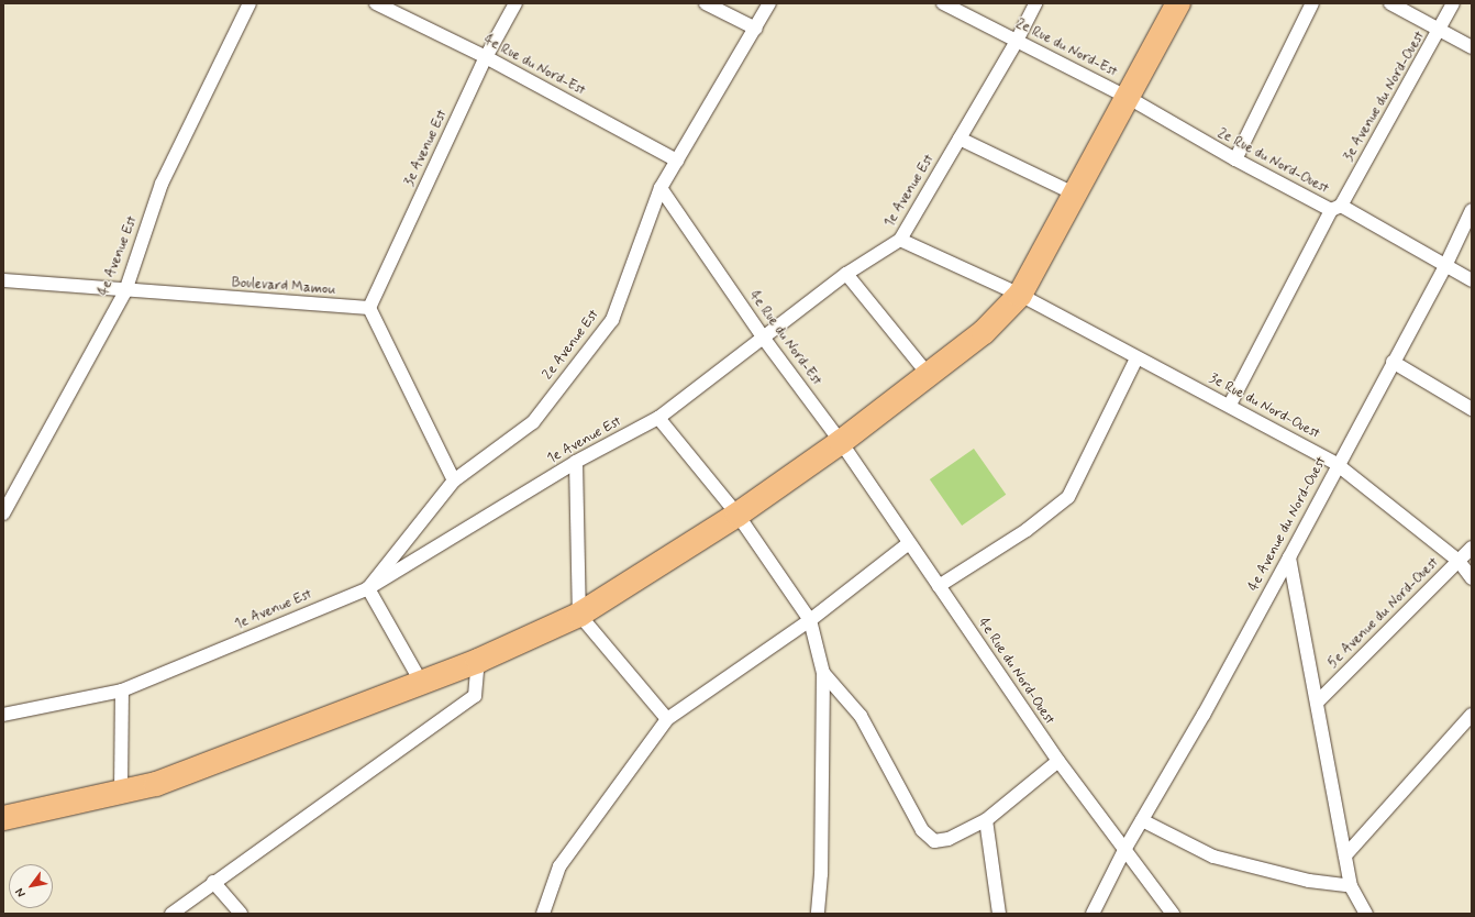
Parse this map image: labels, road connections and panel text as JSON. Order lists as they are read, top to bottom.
{
  "streets": {
    "street": [
      "2e Rue du Nord-Est",
      "4e Rue du Nord-Est",
      "3e Avenue du Nord-Ouest",
      "3e Avenue Est",
      "2e Rue du Nord-Ouest",
      "1e Avenue Est",
      "4e Avenue Est",
      "Boulevard Mamou",
      "2e Avenue Est",
      "3e Rue du Nord-Ouest",
      "4e Avenue du Nord-Ouest",
      "5e Avenue du Nord-Ouest",
      "4e Rue du Nord-Ouest"
    ]
  },
  "crossings": [
    ["2e Rue du Nord-Est", "2e Rue du Nord-Ouest"],
    ["2e Rue du Nord-Est", "1e Avenue Est"],
    ["4e Rue du Nord-Est", "3e Avenue Est"],
    ["4e Rue du Nord-Est", "1e Avenue Est"],
    ["4e Rue du Nord-Est", "2e Avenue Est"],
    ["4e Rue du Nord-Est", "4e Rue du Nord-Ouest"],
    ["3e Avenue du Nord-Ouest", "2e Rue du Nord-Ouest"],
    ["3e Avenue du Nord-Ouest", "3e Rue du Nord-Ouest"],
    ["3e Avenue Est", "Boulevard Mamou"],
    ["2e Rue du Nord-Ouest", "4e Avenue du Nord-Ouest"],
    ["1e Avenue Est", "2e Avenue Est"],
    ["1e Avenue Est", "3e Rue du Nord-Ouest"],
    ["4e Avenue Est", "Boulevard Mamou"],
    ["3e Rue du Nord-Ouest", "4e Avenue du Nord-Ouest"],
    ["3e Rue du Nord-Ouest", "5e Avenue du Nord-Ouest"],
    ["4e Avenue du Nord-Ouest", "4e Rue du Nord-Ouest"]
  ],
  "north": "bottom left"
}
